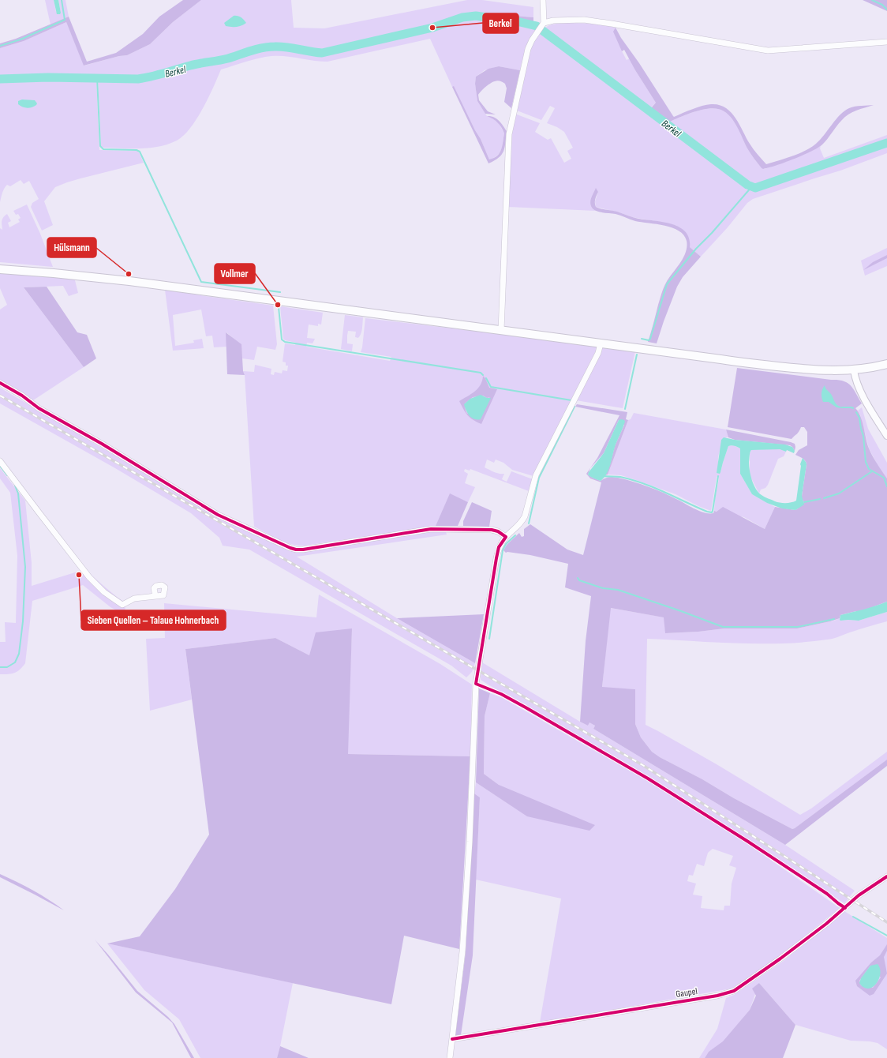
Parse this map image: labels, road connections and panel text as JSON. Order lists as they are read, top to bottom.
{
  "streets": {
    "street": ["Gaupel"]
  },
  "water": ["Berkel"],
  "places": [
    "Berkel",
    "Hülsmann",
    "Vollmer",
    "Sieben Quellen – Talaue Hohnerbach"
  ]
}
